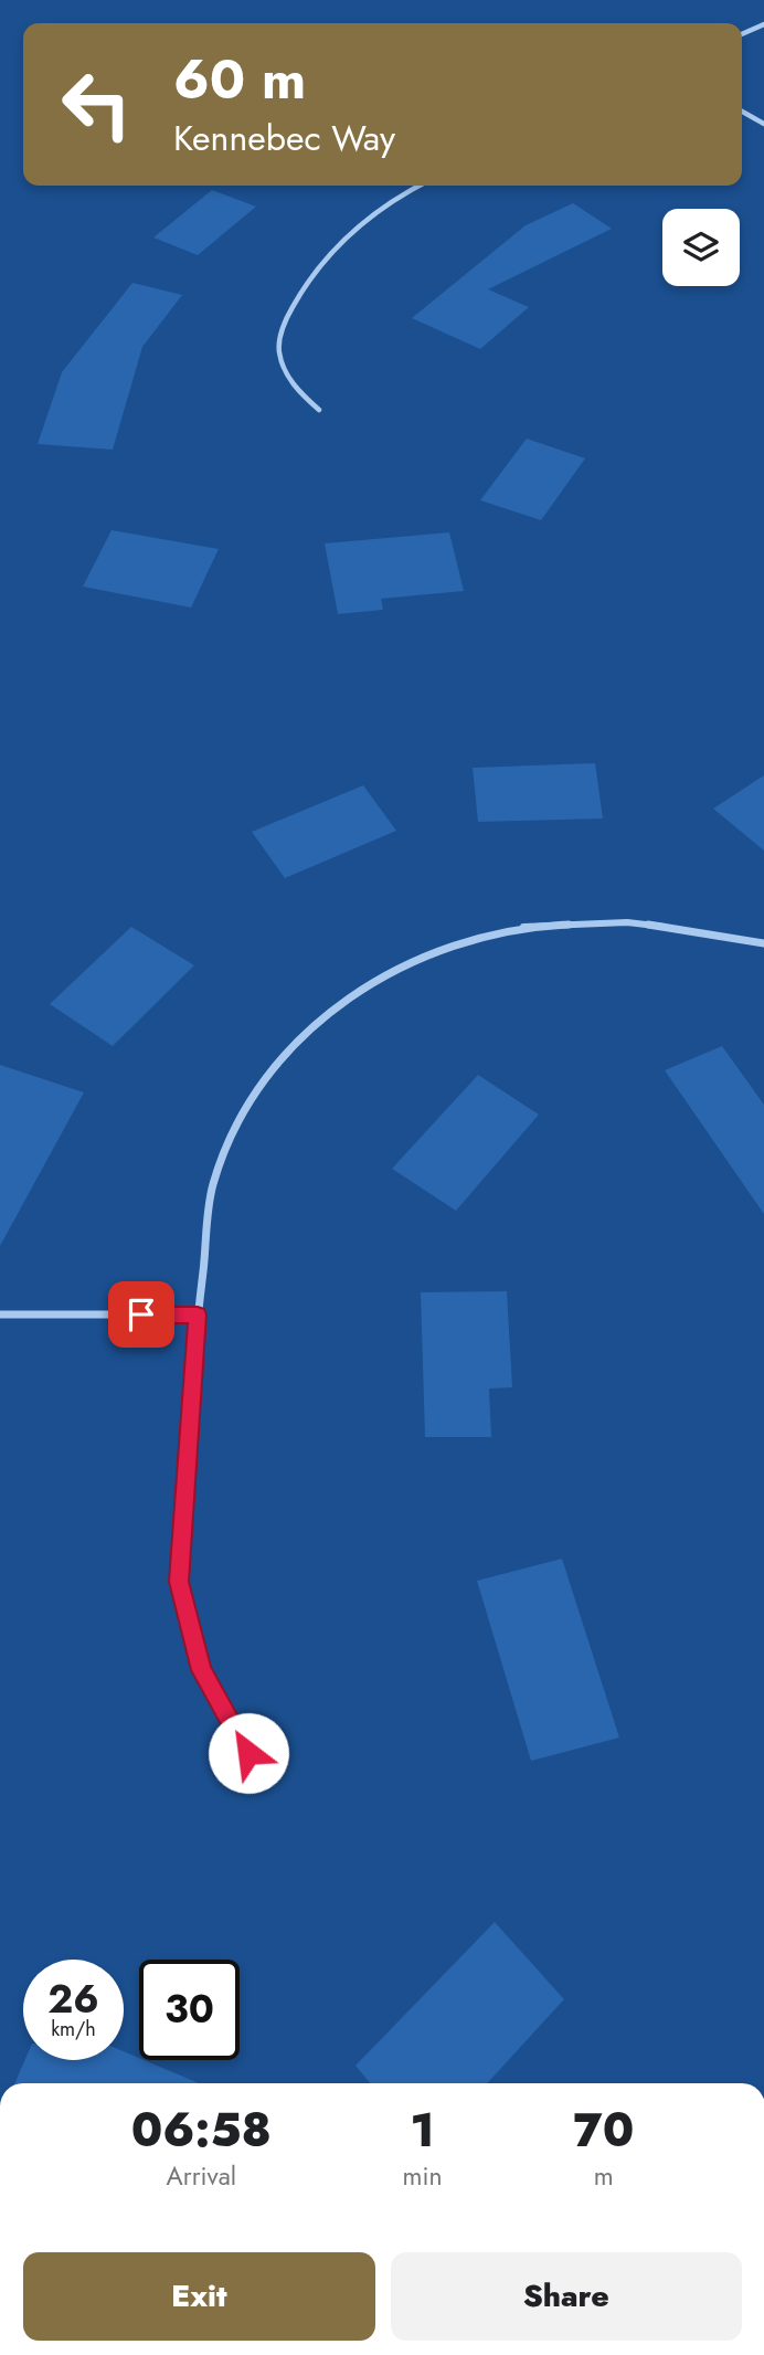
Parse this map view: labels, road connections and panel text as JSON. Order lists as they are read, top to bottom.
{
  "page": {
    "turn": ["60 m", "Kennebec Way"],
    "speed": "26 km/h",
    "limit": "30",
    "eta": [
      "06:58",
      "Arrival",
      "1",
      "min",
      "70",
      "m"
    ],
    "buttons": ["Exit", "Share"]
  }
}
